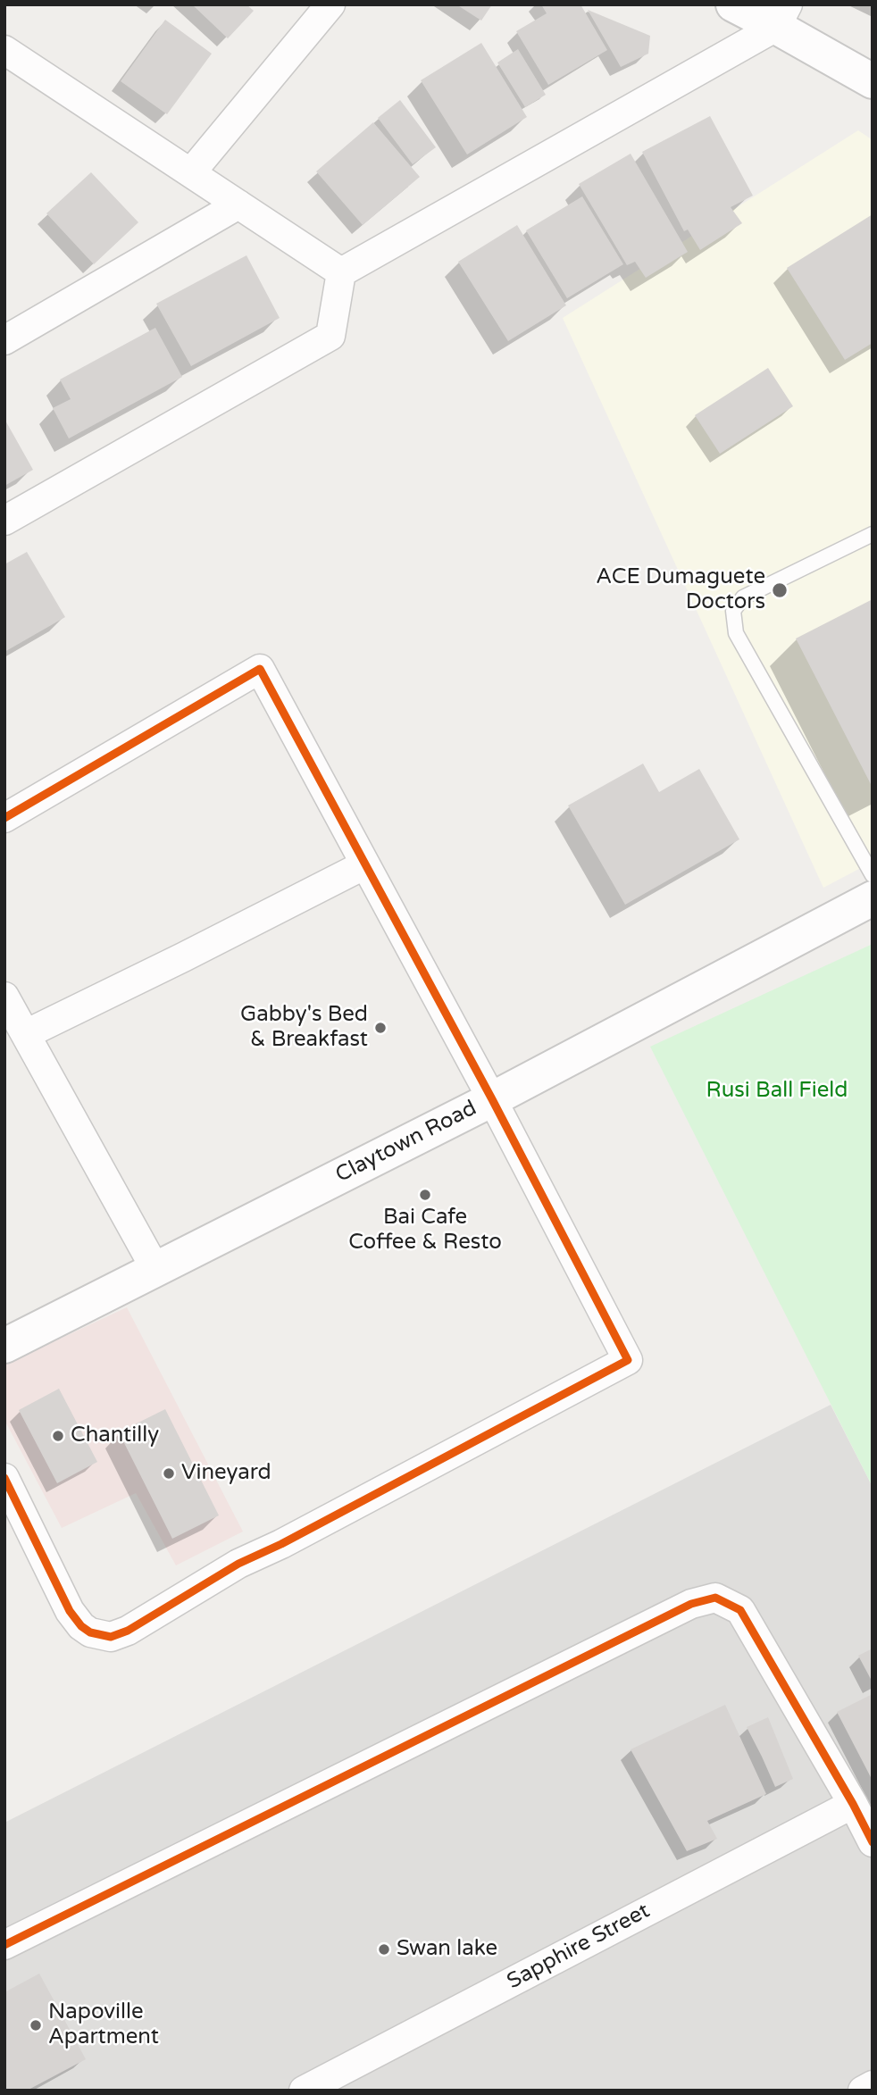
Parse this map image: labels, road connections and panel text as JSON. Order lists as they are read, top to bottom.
{
  "streets": {
    "street": ["Claytown Road", "Sapphire Street"]
  },
  "parks": ["Rusi Ball Field"],
  "places": [
    "ACE Dumaguete Doctors",
    "Gabby's Bed & Breakfast",
    "Bai Cafe Coffee & Resto",
    "Chantilly",
    "Vineyard",
    "Swan lake",
    "Napoville Apartment"
  ]
}
